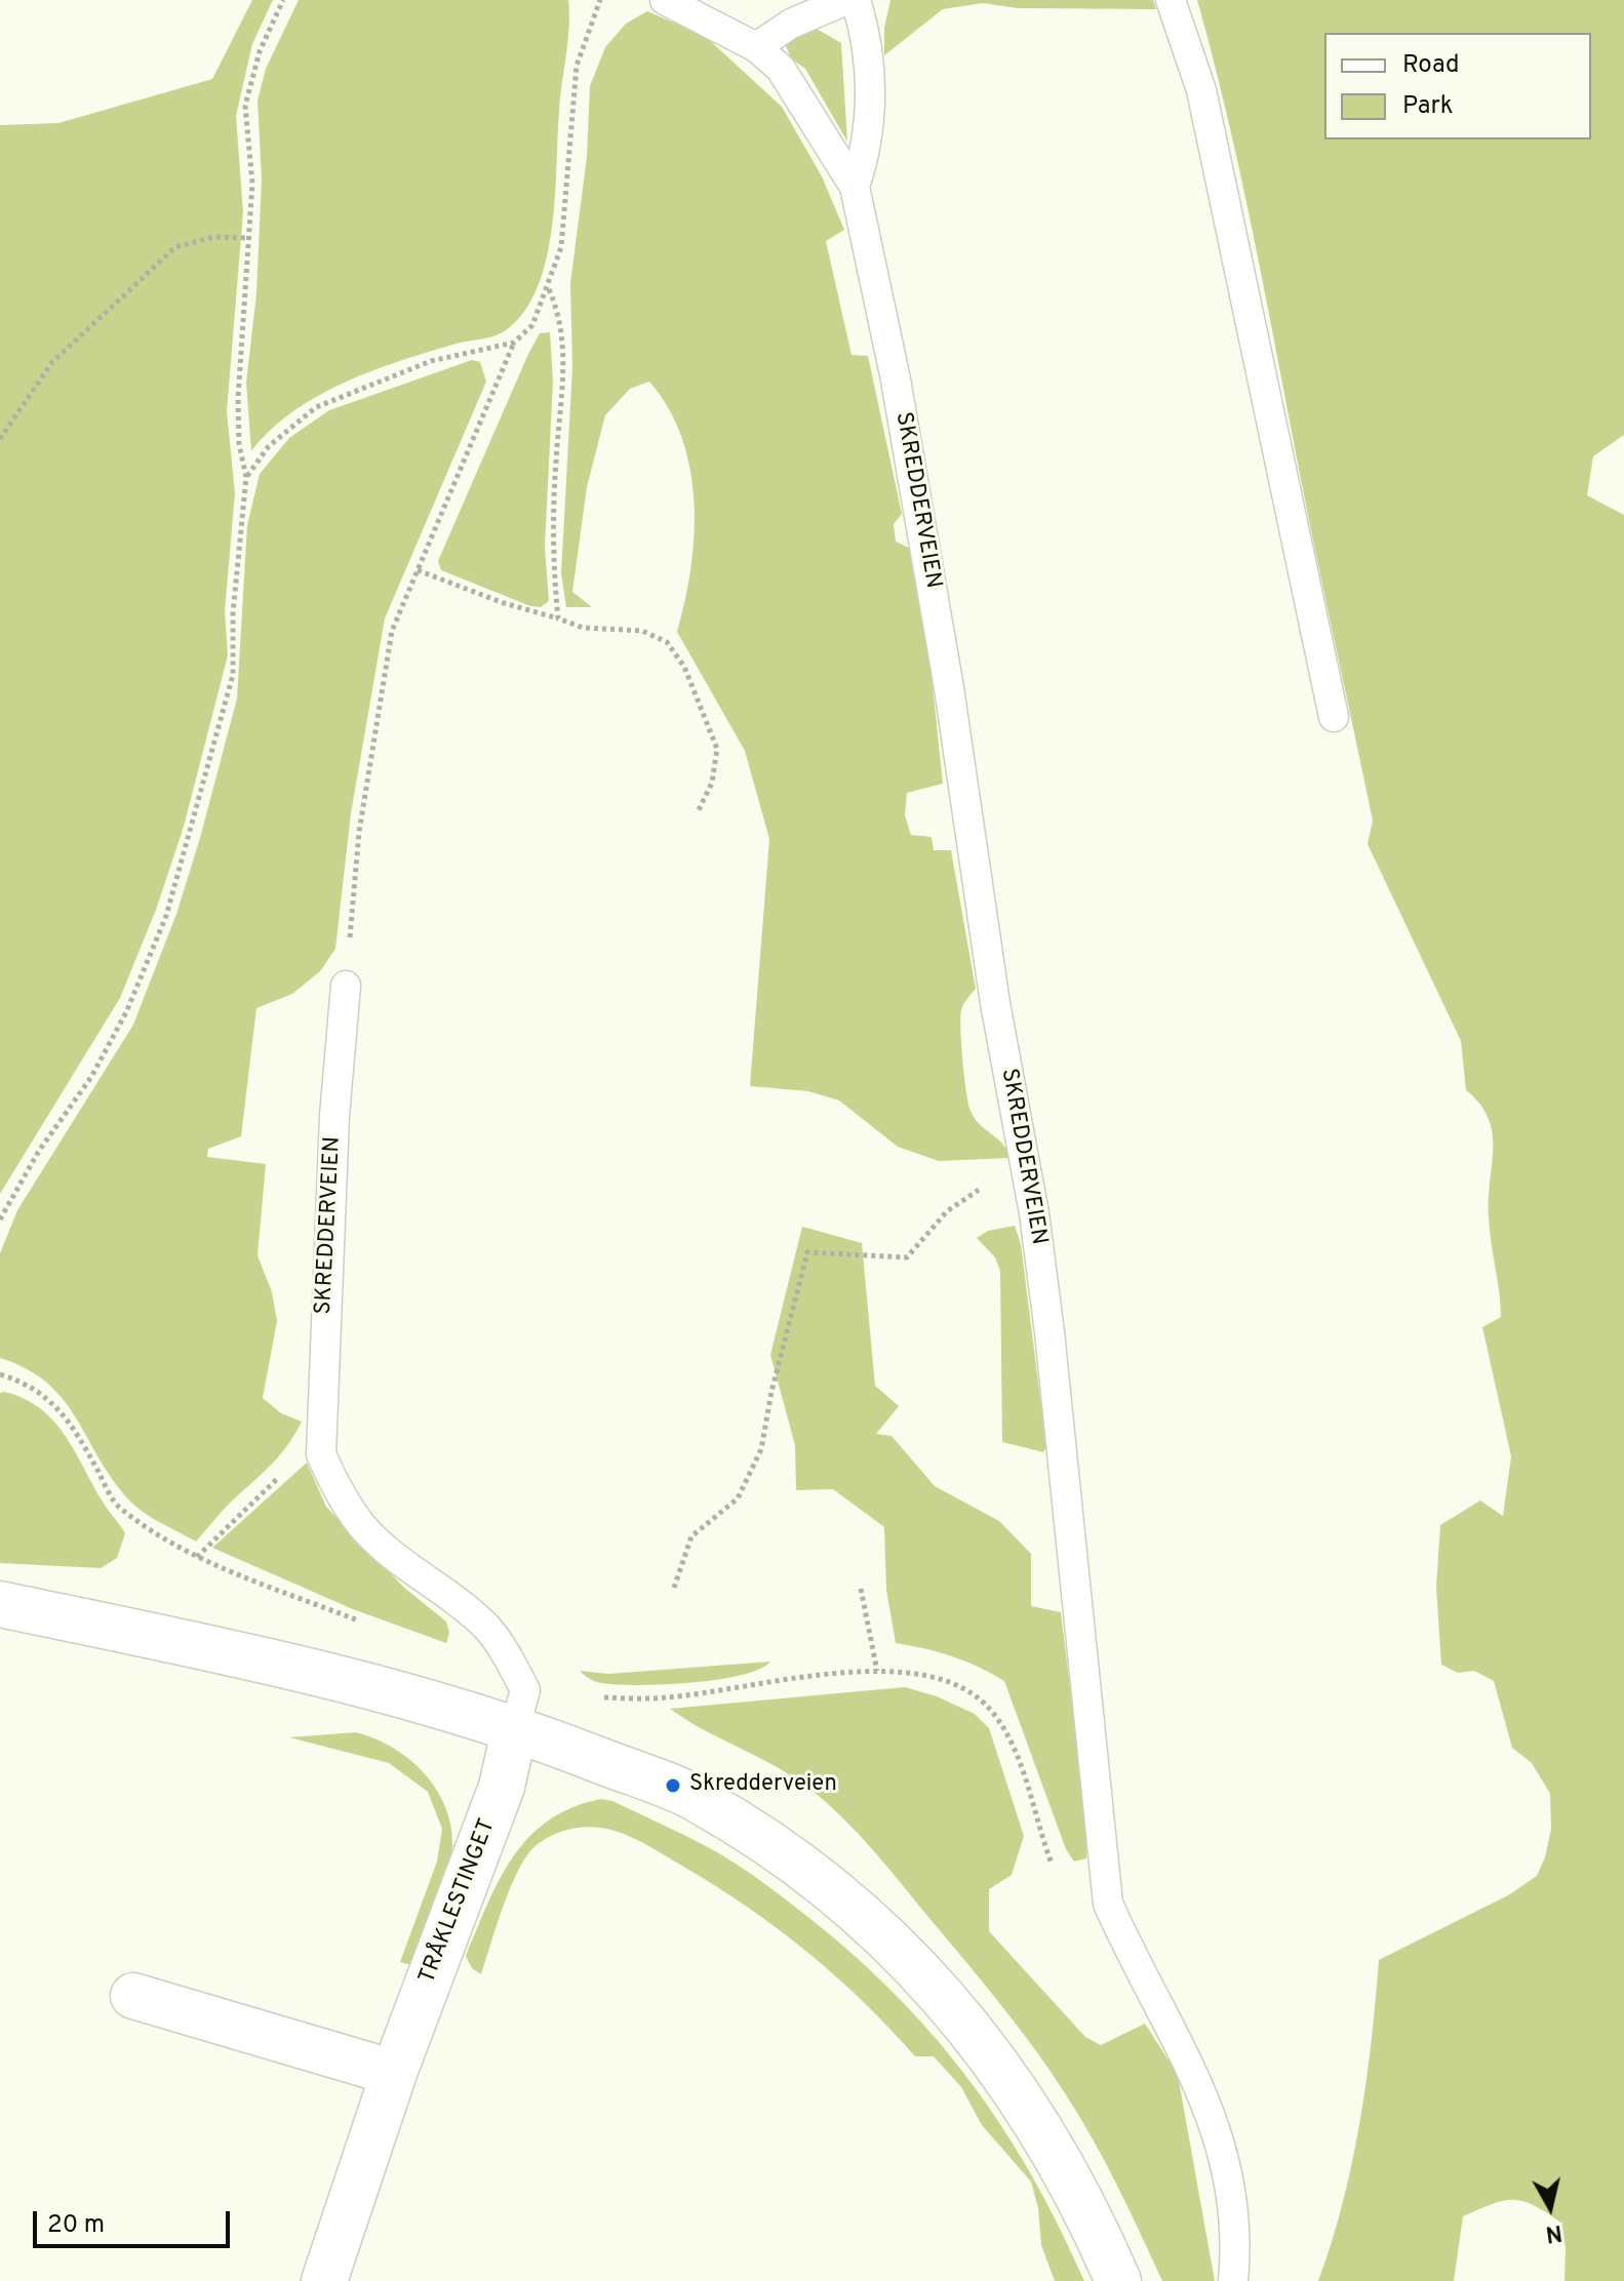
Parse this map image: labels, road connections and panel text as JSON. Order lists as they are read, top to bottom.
{
  "streets": {
    "street": ["TRÅKLESTINGET"],
    "lane": ["SKREDDERVEIEN"]
  },
  "crossings": [
    ["SKREDDERVEIEN", "TRÅKLESTINGET"]
  ],
  "places": ["Skredderveien"],
  "legend": ["Road", "Park"],
  "scale_bar": "20 m",
  "north": "bottom"
}
